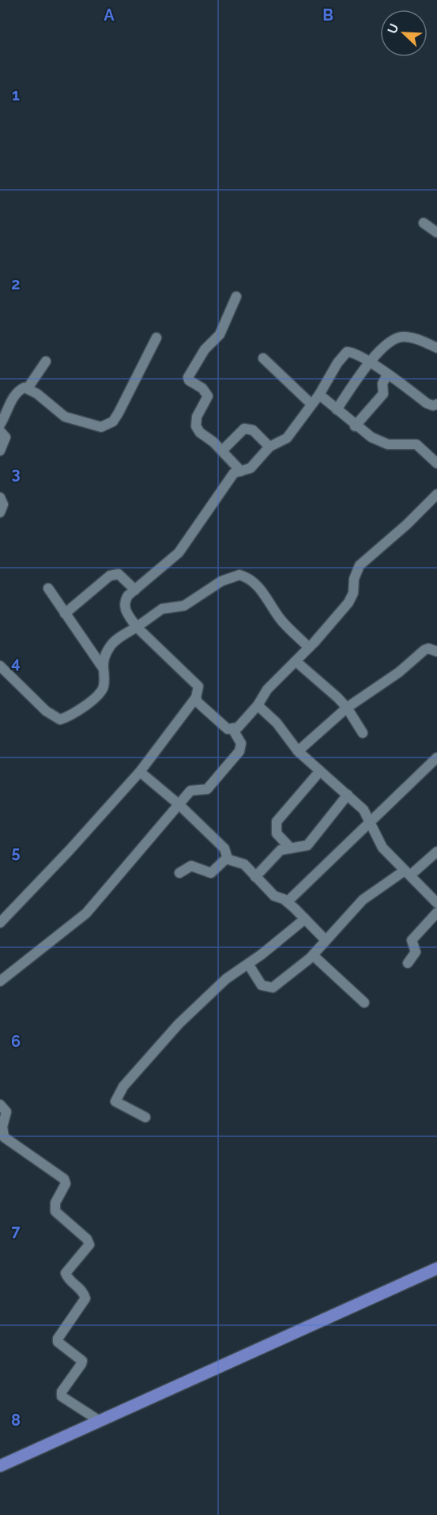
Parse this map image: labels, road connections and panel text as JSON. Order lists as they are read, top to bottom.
{
  "north": "top left",
  "grid": {
    "columns": ["A", "B"],
    "rows": [
      "1",
      "2",
      "3",
      "4",
      "5",
      "6",
      "7",
      "8"
    ]
  }
}
